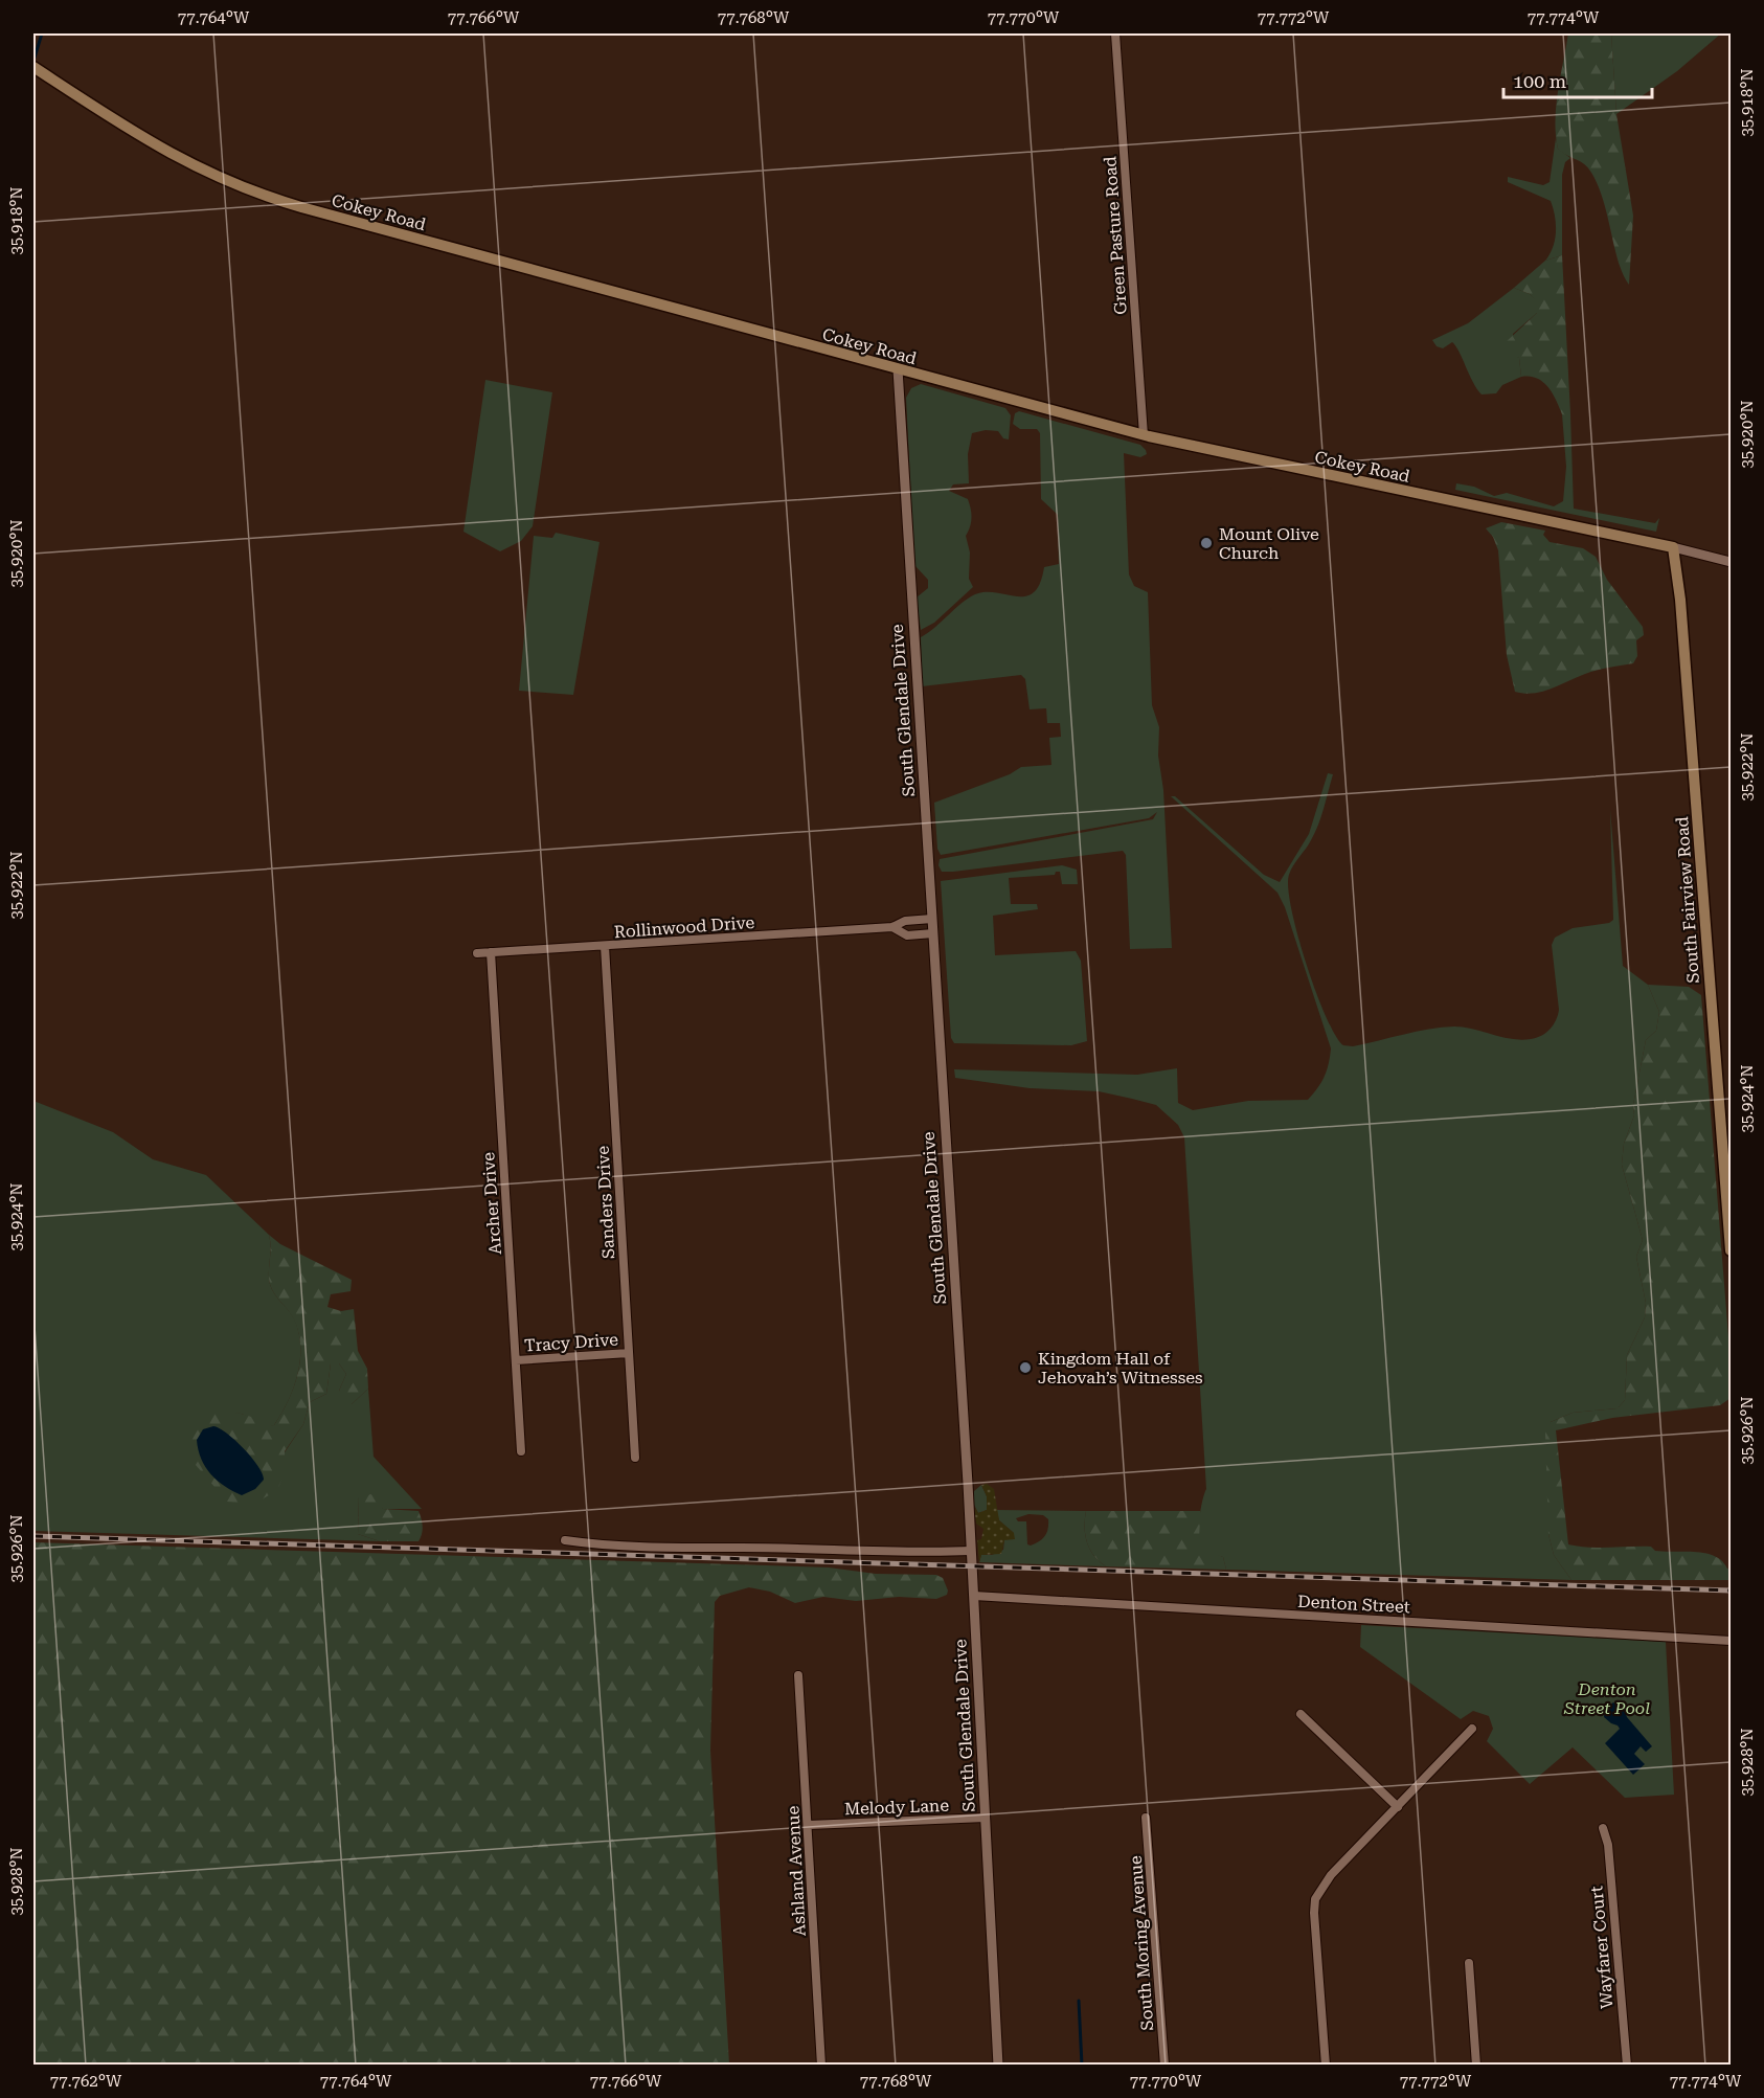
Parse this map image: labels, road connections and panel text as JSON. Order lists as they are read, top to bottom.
{
  "streets": {
    "main road": ["Cokey Road", "South Fairview Road"],
    "street": [
      "Green Pasture Road",
      "South Glendale Drive",
      "Rollinwood Drive",
      "Sanders Drive",
      "Archer Drive",
      "Tracy Drive",
      "Denton Street",
      "Melody Lane",
      "Ashland Avenue",
      "South Moring Avenue",
      "Wayfarer Court"
    ]
  },
  "crossings": [
    ["Cokey Road", "Green Pasture Road"],
    ["Cokey Road", "South Glendale Drive"],
    ["Cokey Road", "South Fairview Road"],
    ["South Glendale Drive", "Rollinwood Drive"],
    ["South Glendale Drive", "Denton Street"],
    ["South Glendale Drive", "Melody Lane"],
    ["Rollinwood Drive", "Sanders Drive"],
    ["Rollinwood Drive", "Archer Drive"],
    ["Sanders Drive", "Tracy Drive"],
    ["Archer Drive", "Tracy Drive"],
    ["Melody Lane", "Ashland Avenue"]
  ],
  "parks": ["Denton Street Pool"],
  "places": ["Mount Olive Church", "Kingdom Hall of Jehovah’s Witnesses"],
  "scale_bar": "100 m",
  "coordinates": [
    "77.764°W",
    "77.766°W",
    "77.768°W",
    "77.770°W",
    "77.772°W",
    "77.774°W",
    "35.918°N",
    "35.920°N",
    "35.922°N",
    "35.924°N",
    "35.926°N",
    "35.928°N",
    "77.762°W"
  ]
}
